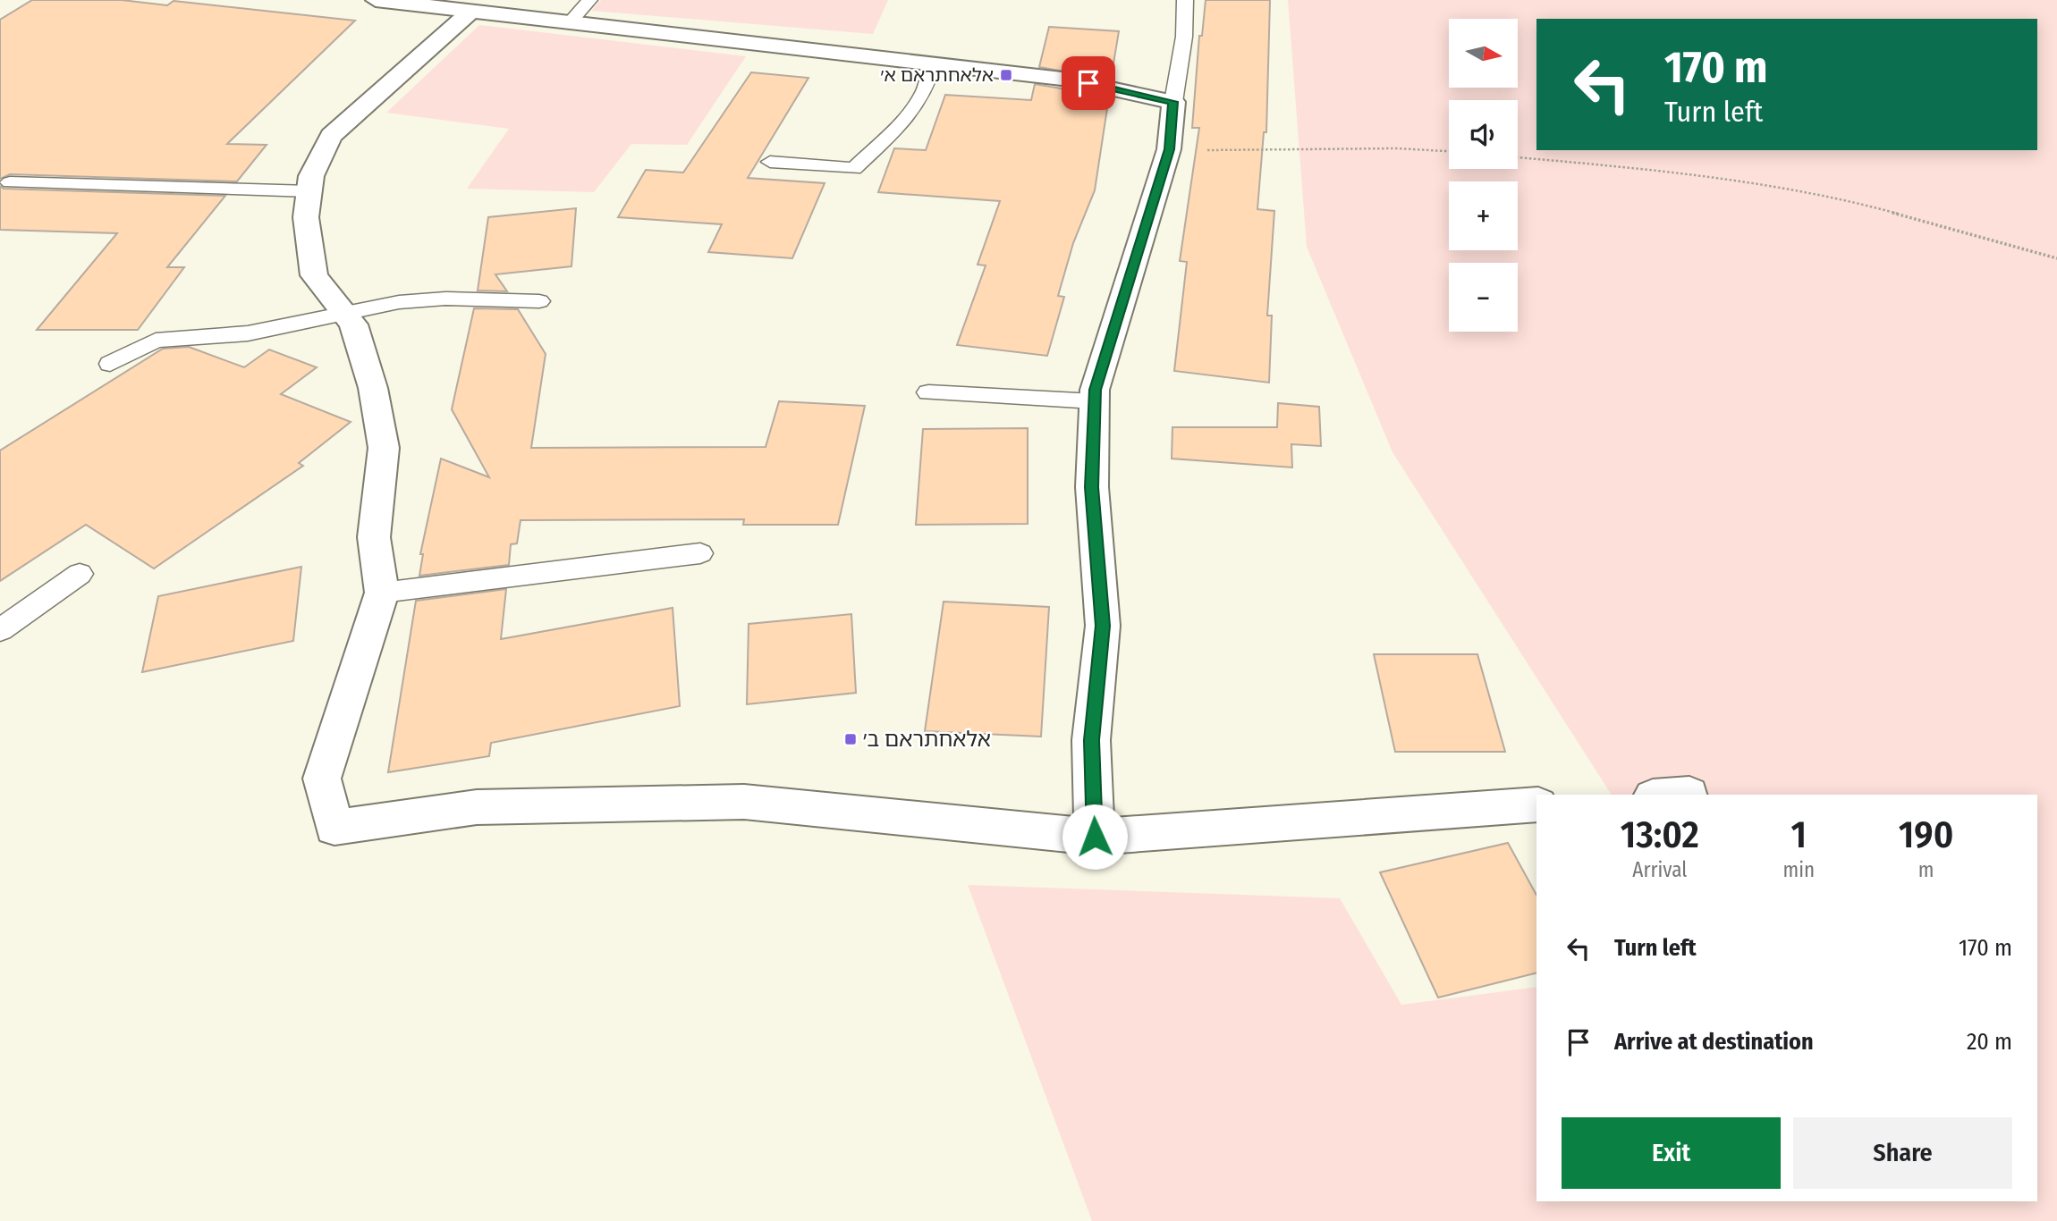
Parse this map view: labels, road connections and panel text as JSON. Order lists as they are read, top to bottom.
{
  "places": {
    "transit": ["אלאחתראם א׳", "אלאחתראם ב׳"]
  },
  "north": "right",
  "page": {
    "map_buttons": ["+", "−"],
    "turn": ["170 m", "Turn left"],
    "eta": [
      "13:02",
      "Arrival",
      "1",
      "min",
      "190",
      "m"
    ],
    "list": [
      {
        "name": "Turn left",
        "value": "170 m"
      },
      {
        "name": "Arrive at destination",
        "value": "20 m"
      }
    ],
    "buttons": ["Exit", "Share"]
  }
}
